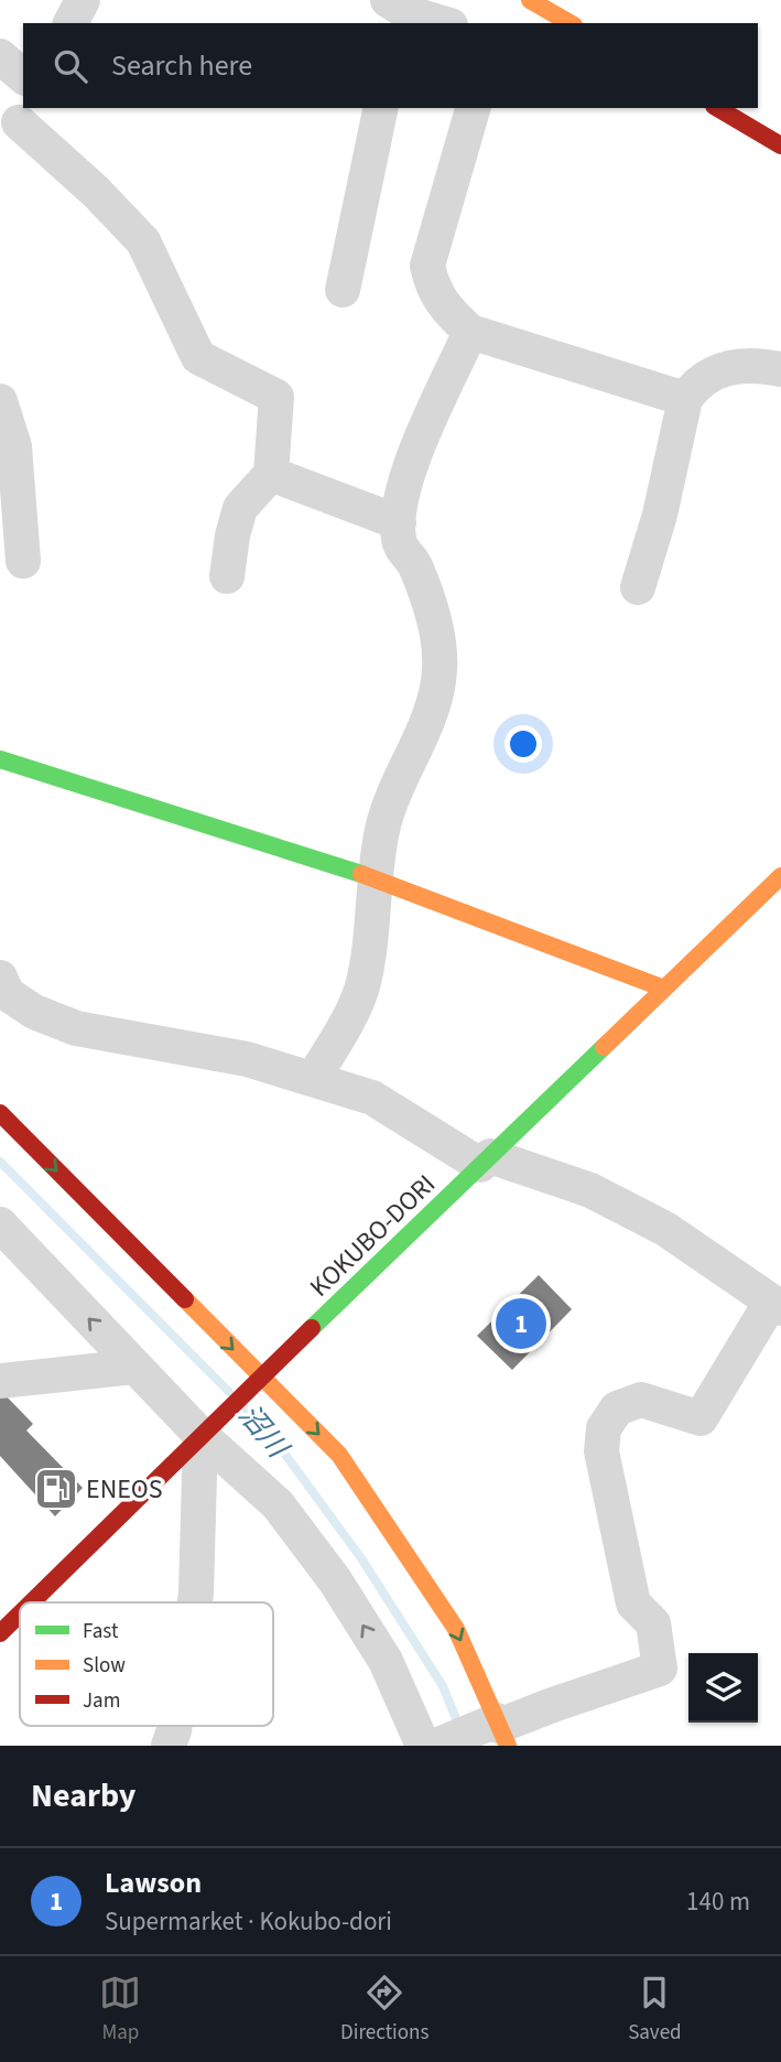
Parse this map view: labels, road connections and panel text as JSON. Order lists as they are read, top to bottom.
{
  "streets": {
    "street": ["KOKUBO-DORI"]
  },
  "water": ["沼川"],
  "places": {
    "fuel station": ["ENEOS"]
  },
  "legend": ["Fast", "Slow", "Jam"],
  "page": {
    "search": "Search here",
    "pins": "1",
    "heading": "Nearby",
    "list": [
      {
        "mark": "1",
        "name": "Lawson",
        "note": "Supermarket · Kokubo-dori",
        "value": "140 m"
      }
    ],
    "nav": ["Map", "Directions", "Saved"]
  }
}
